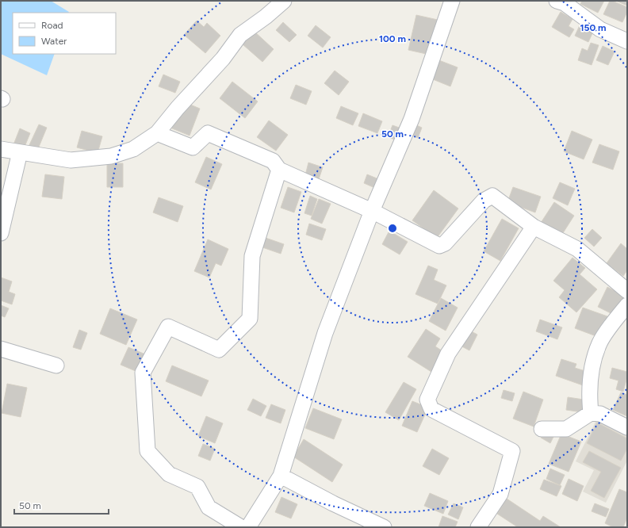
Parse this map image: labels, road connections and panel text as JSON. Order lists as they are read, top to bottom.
{
  "legend": ["Road", "Water"],
  "scale_bar": "50 m",
  "rings": ["150 m", "100 m", "50 m"]
}
